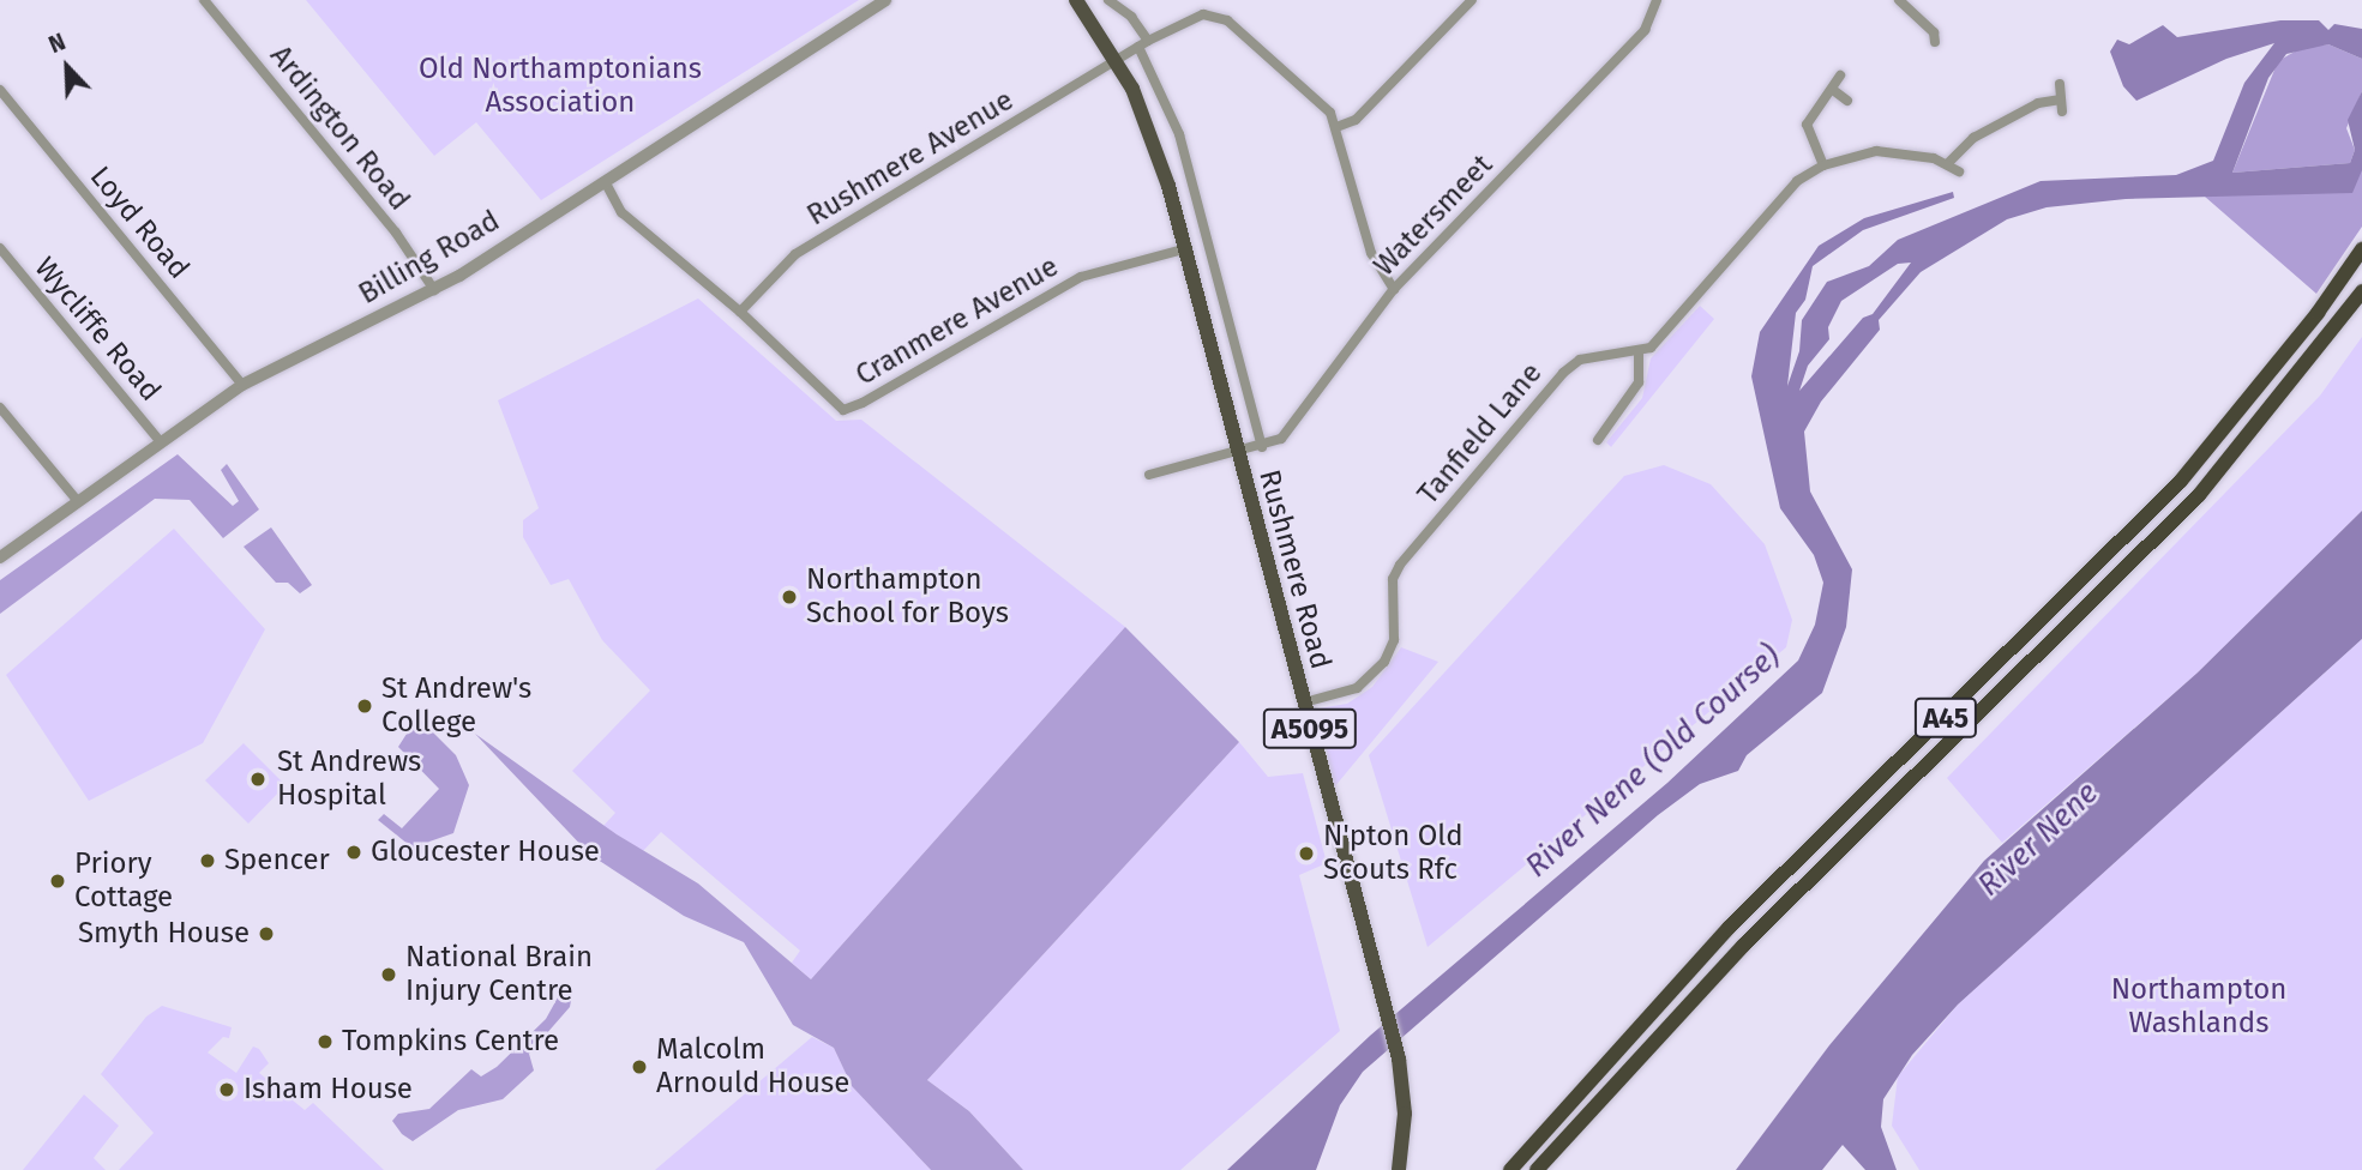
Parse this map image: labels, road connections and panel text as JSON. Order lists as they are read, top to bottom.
{
  "streets": {
    "highway": ["A45"],
    "main road": ["Rushmere Road", "A5095"],
    "street": [
      "Ardington Road",
      "Rushmere Avenue",
      "Watersmeet",
      "Loyd Road",
      "Billing Road",
      "Cranmere Avenue",
      "Wycliffe Road",
      "Tanfield Lane"
    ]
  },
  "crossings": [
    ["Ardington Road", "Billing Road"],
    ["Rushmere Avenue", "Cranmere Avenue"],
    ["Rushmere Avenue", "Rushmere Road"],
    ["Watersmeet", "Rushmere Road"],
    ["Loyd Road", "Billing Road"],
    ["Billing Road", "Cranmere Avenue"],
    ["Billing Road", "Wycliffe Road"],
    ["Cranmere Avenue", "Rushmere Road"],
    ["Tanfield Lane", "Rushmere Road"]
  ],
  "water": ["River Nene (Old Course)", "River Nene"],
  "parks": ["Old Northamptonians Association", "Northampton Washlands"],
  "places": [
    "Northampton School for Boys",
    "St Andrew's College",
    "St Andrews Hospital",
    "Gloucester House",
    "N'pton Old Scouts Rfc",
    "Spencer",
    "Priory Cottage",
    "Smyth House",
    "National Brain Injury Centre",
    "Tompkins Centre",
    "Malcolm Arnould House",
    "Isham House"
  ],
  "north": "top left"
}
